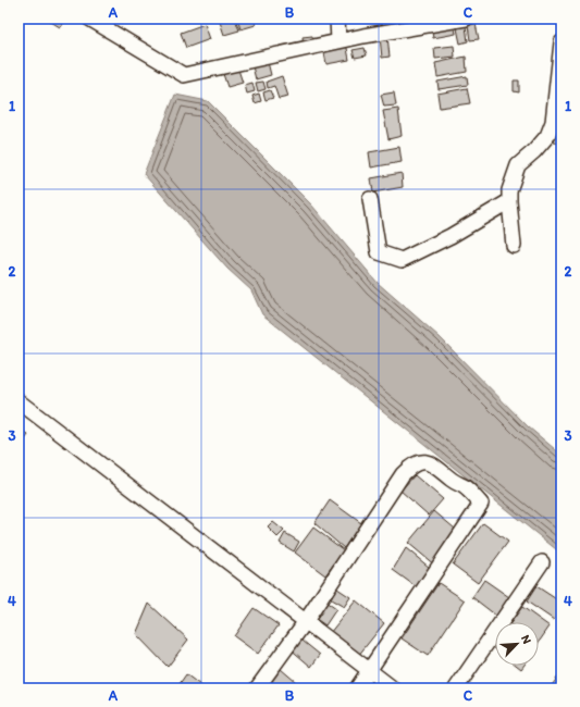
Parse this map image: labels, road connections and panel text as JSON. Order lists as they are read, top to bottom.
{
  "north": "top right",
  "grid": {
    "columns": ["A", "B", "C"],
    "rows": [
      "1",
      "2",
      "3",
      "4"
    ]
  }
}
